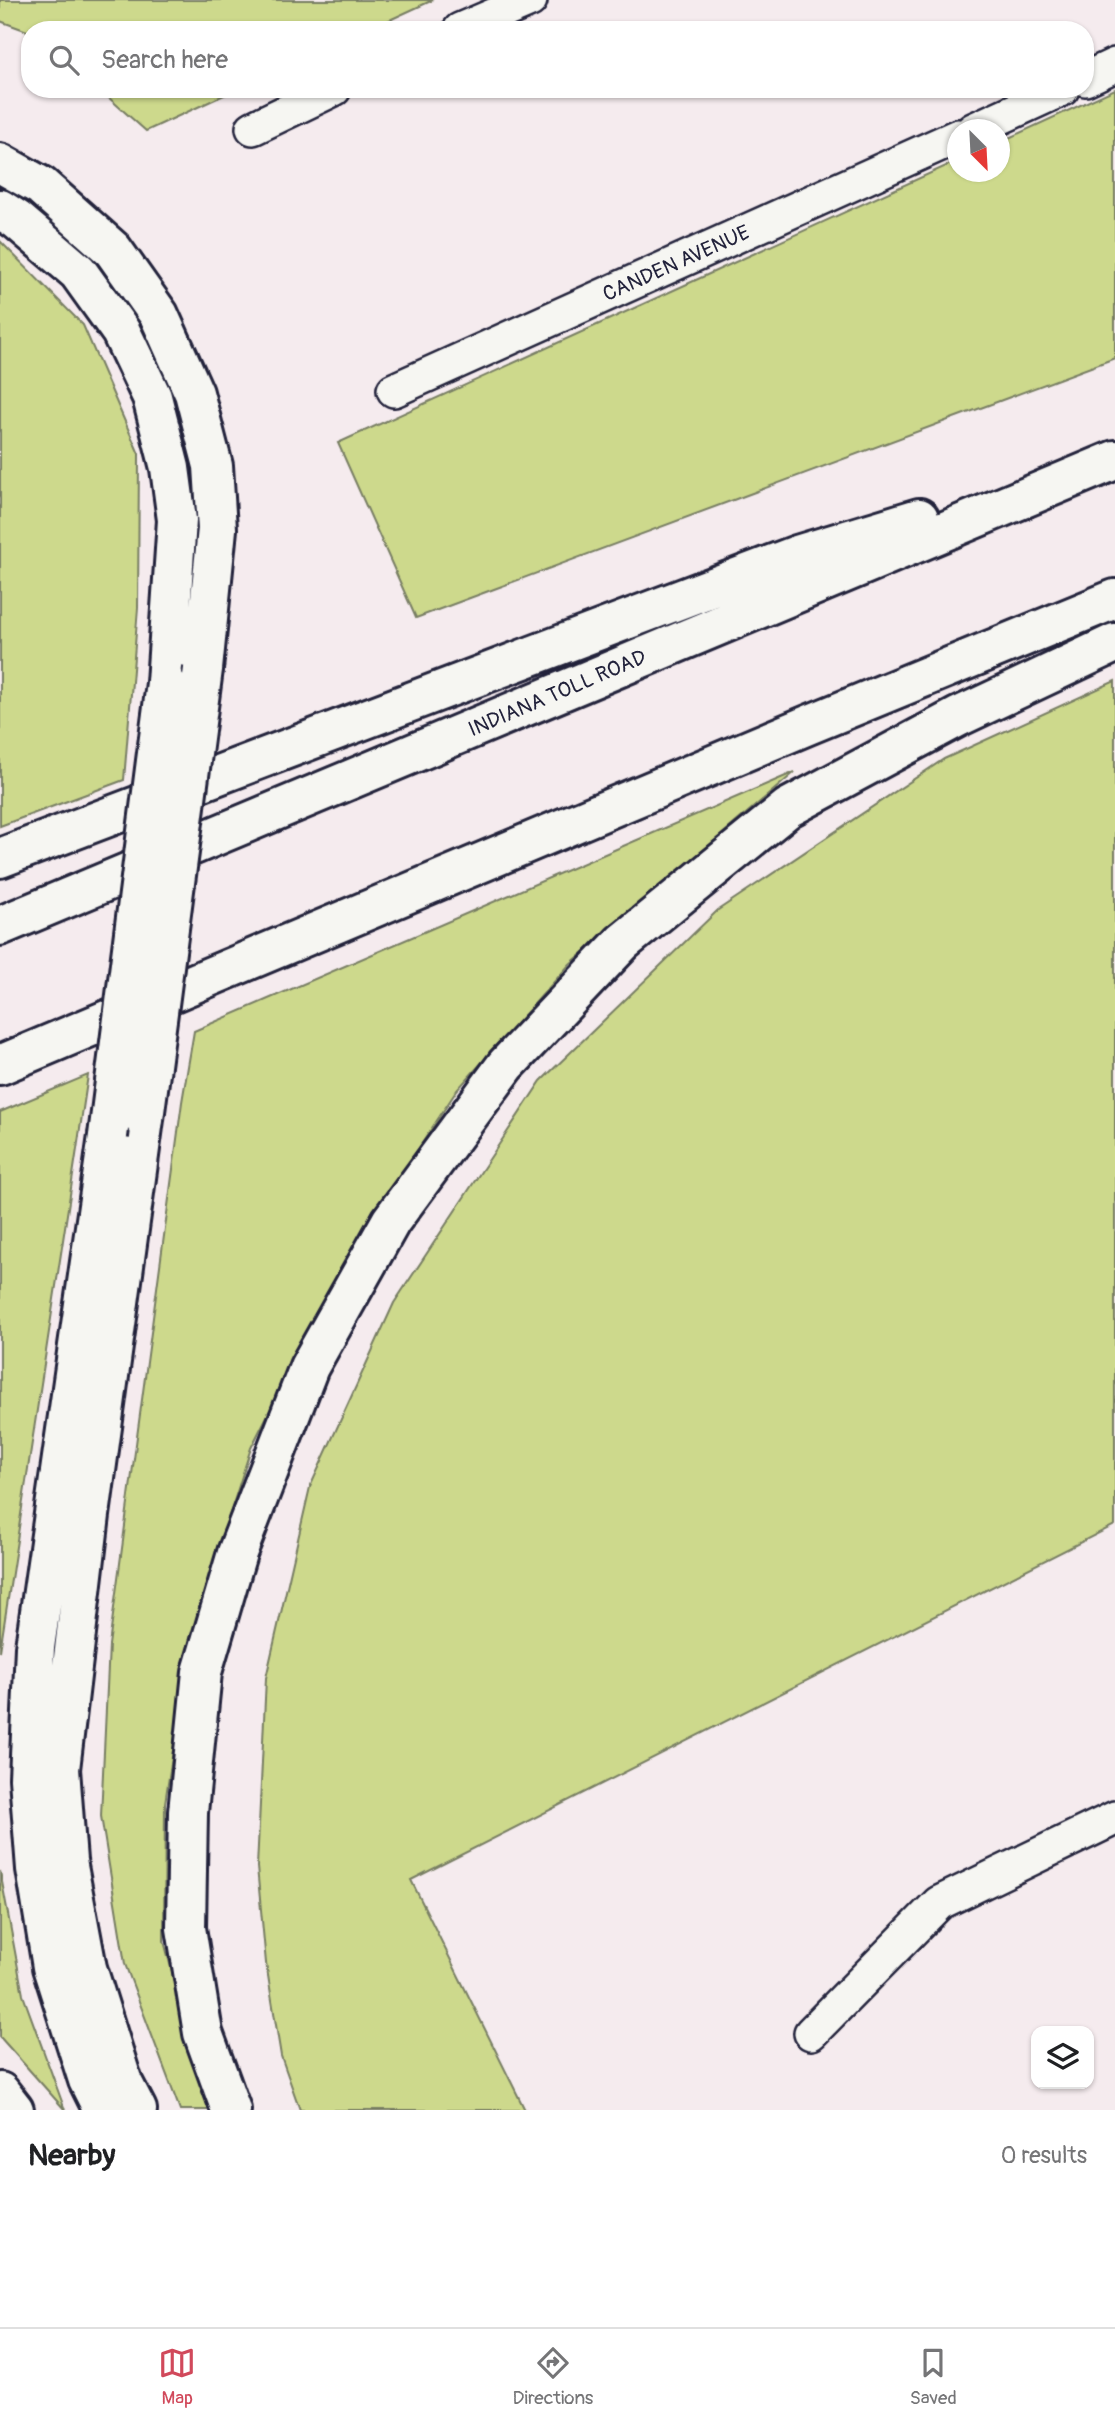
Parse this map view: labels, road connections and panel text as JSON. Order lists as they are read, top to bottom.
{
  "streets": {
    "highway": ["INDIANA TOLL ROAD"],
    "street": ["CANDEN AVENUE"]
  },
  "north": "bottom right",
  "page": {
    "search": "Search here",
    "heading": ["Nearby", "0 results"],
    "nav": ["Map", "Directions", "Saved"]
  }
}
